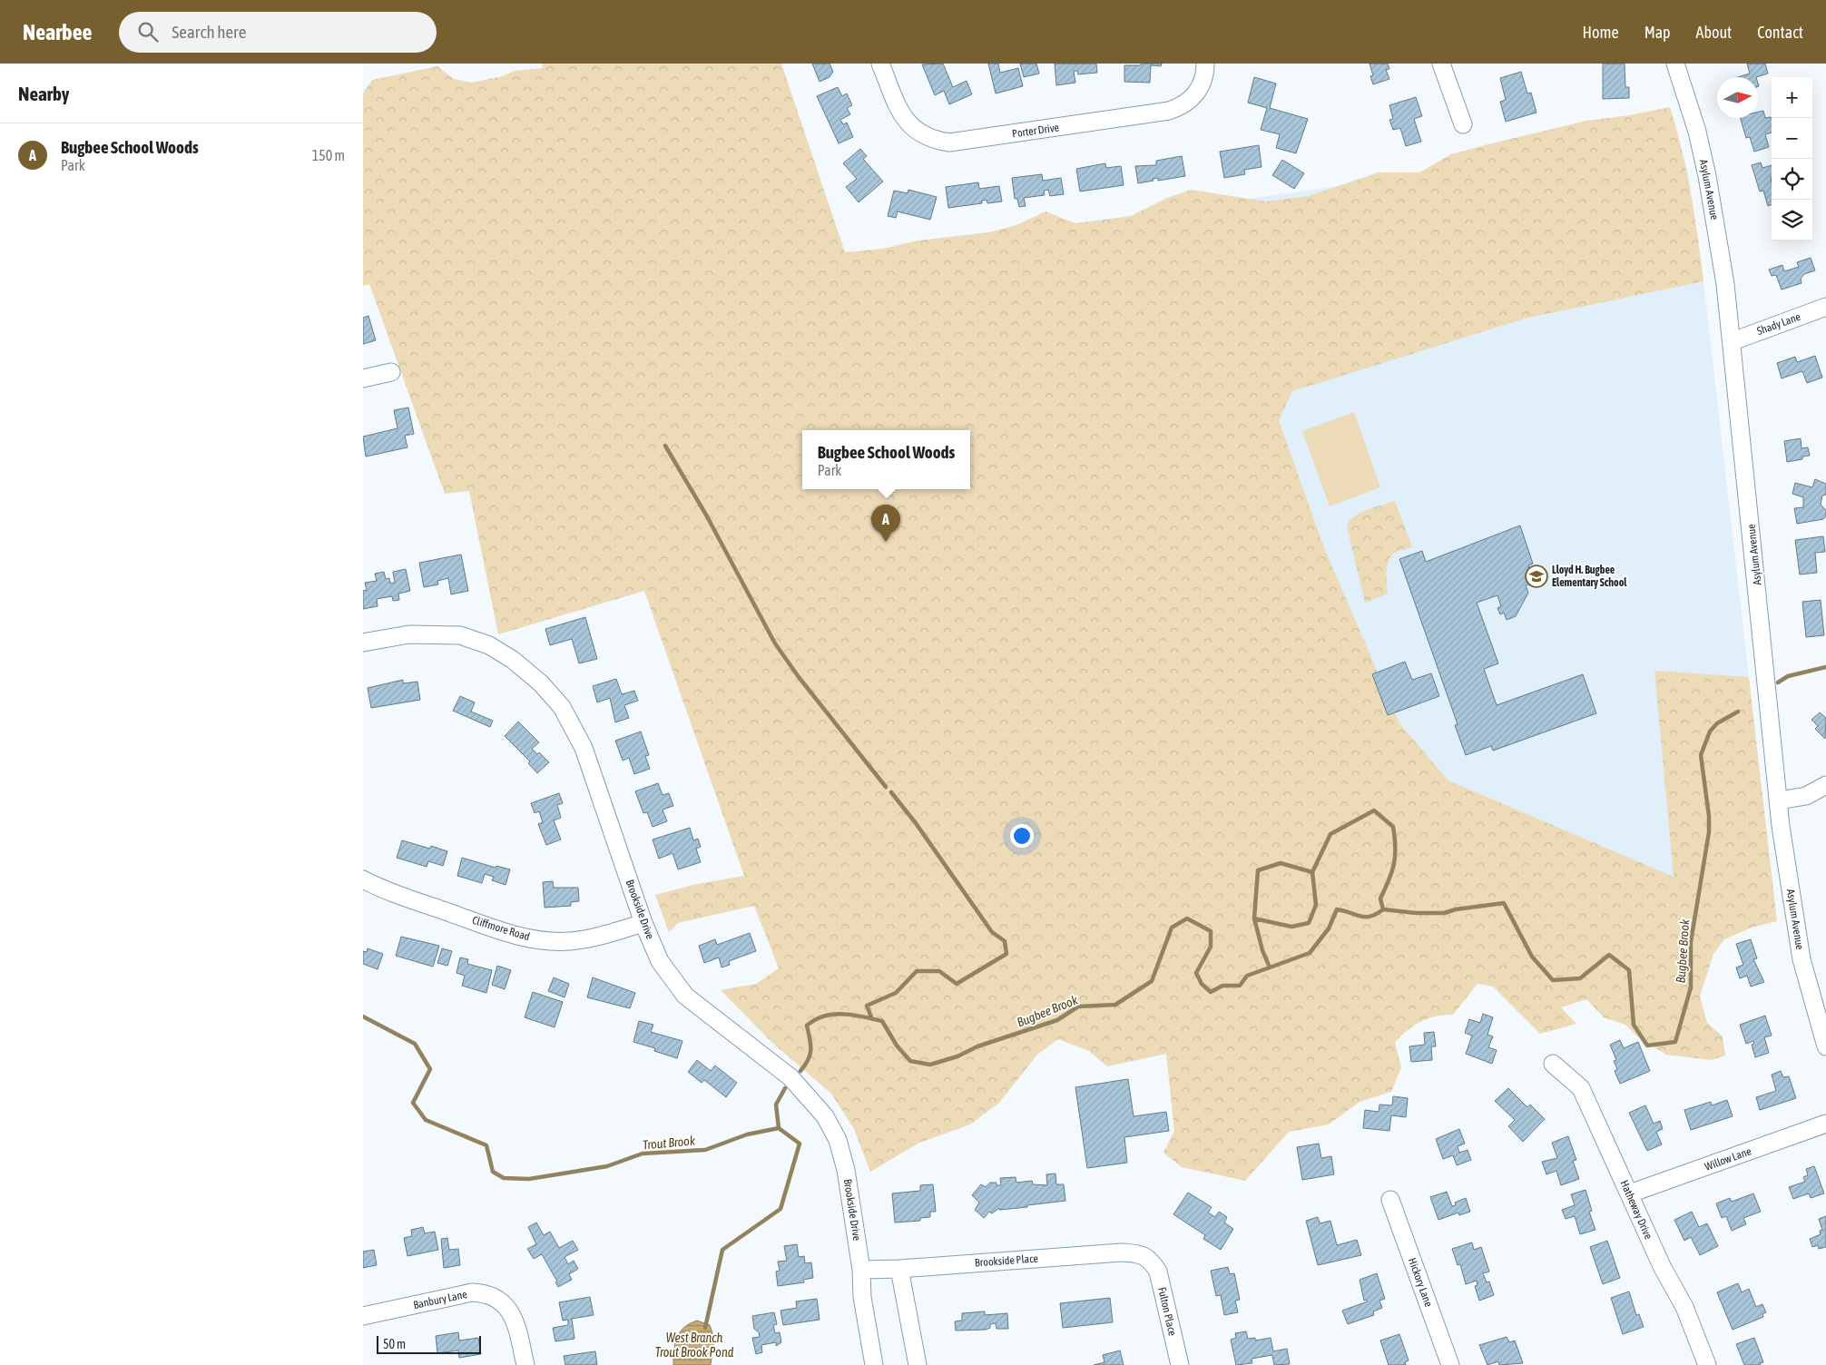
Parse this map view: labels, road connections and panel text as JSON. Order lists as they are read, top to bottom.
{
  "streets": {
    "street": [
      "Porter Drive",
      "Asylum Avenue",
      "Shady Lane",
      "Brookside Drive",
      "Cliffmore Road",
      "Willow Lane",
      "Hatheway Drive",
      "Brookside Place",
      "Hickory Lane",
      "Banbury Lane",
      "Fulton Place"
    ]
  },
  "crossings": [
    ["Asylum Avenue", "Shady Lane"],
    ["Brookside Drive", "Cliffmore Road"],
    ["Brookside Drive", "Brookside Place"],
    ["Willow Lane", "Hatheway Drive"],
    ["Brookside Place", "Fulton Place"]
  ],
  "water": ["Bugbee Brook", "Trout Brook", "West Branch Trout Brook Pond"],
  "places": {
    "school or university": ["Lloyd H. Bugbee Elementary School"]
  },
  "scale_bar": "50 m",
  "north": "right",
  "page": {
    "header": "Nearbee",
    "search": "Search here",
    "nav": [
      "Home",
      "Map",
      "About",
      "Contact"
    ],
    "heading": "Nearby",
    "map_buttons": ["+", "−"],
    "list": [
      {
        "mark": "A",
        "name": "Bugbee School Woods",
        "note": "Park",
        "value": "150 m"
      }
    ],
    "popup": ["Bugbee School Woods", "Park"],
    "pins": "A",
    "scale": "50 m"
  }
}
